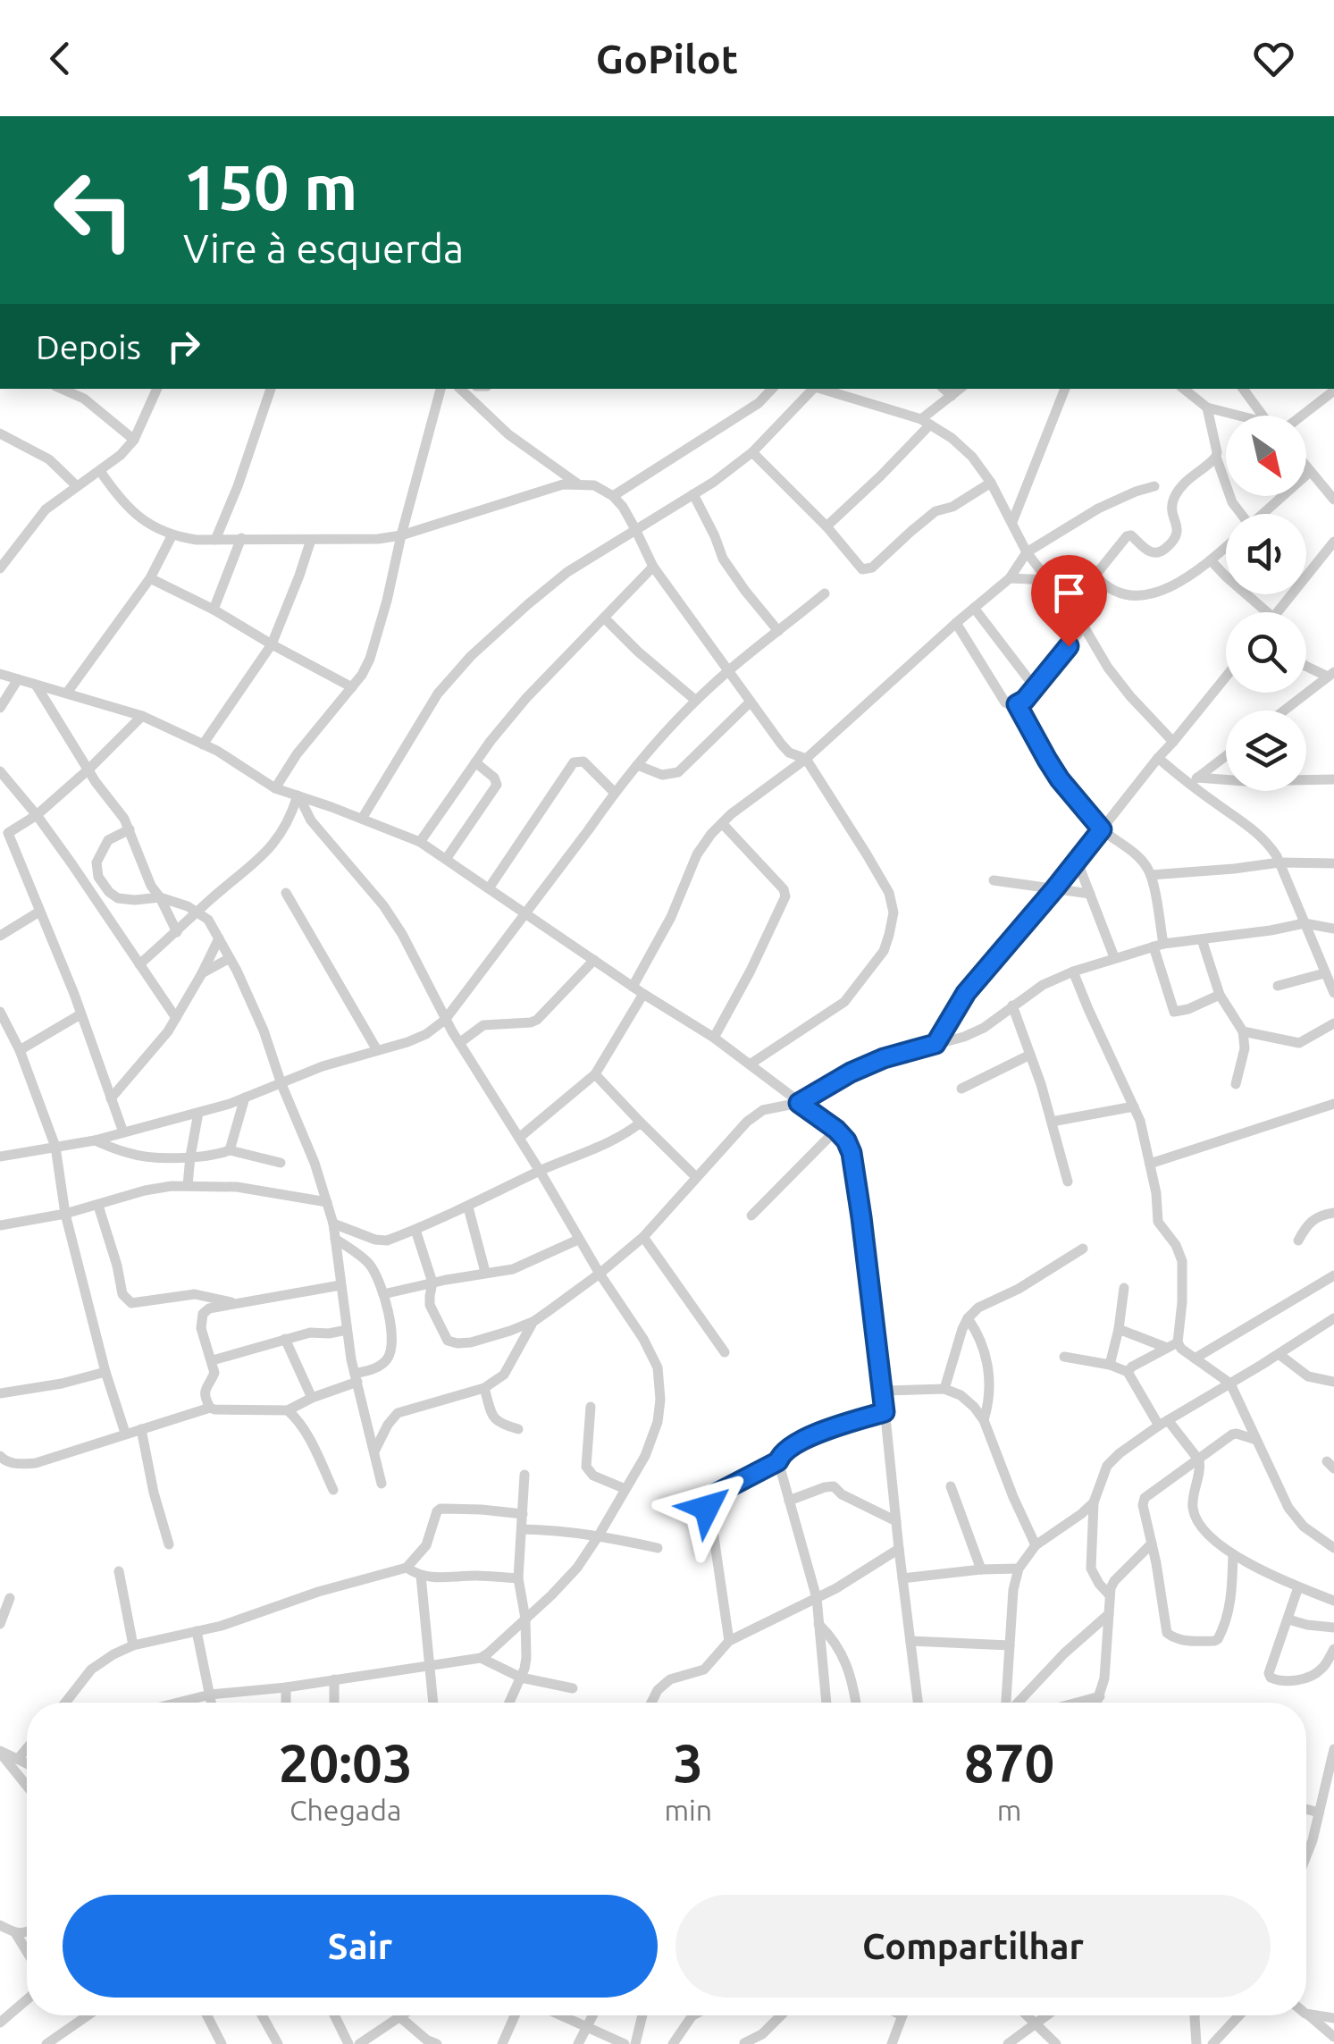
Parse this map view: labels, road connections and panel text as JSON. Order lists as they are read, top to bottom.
{
  "north": "bottom right",
  "page": {
    "header": "GoPilot",
    "turn": ["150 m", "Vire à esquerda"],
    "then": "Depois",
    "eta": [
      "20:03",
      "Chegada",
      "3",
      "min",
      "870",
      "m"
    ],
    "buttons": ["Sair", "Compartilhar"]
  }
}
